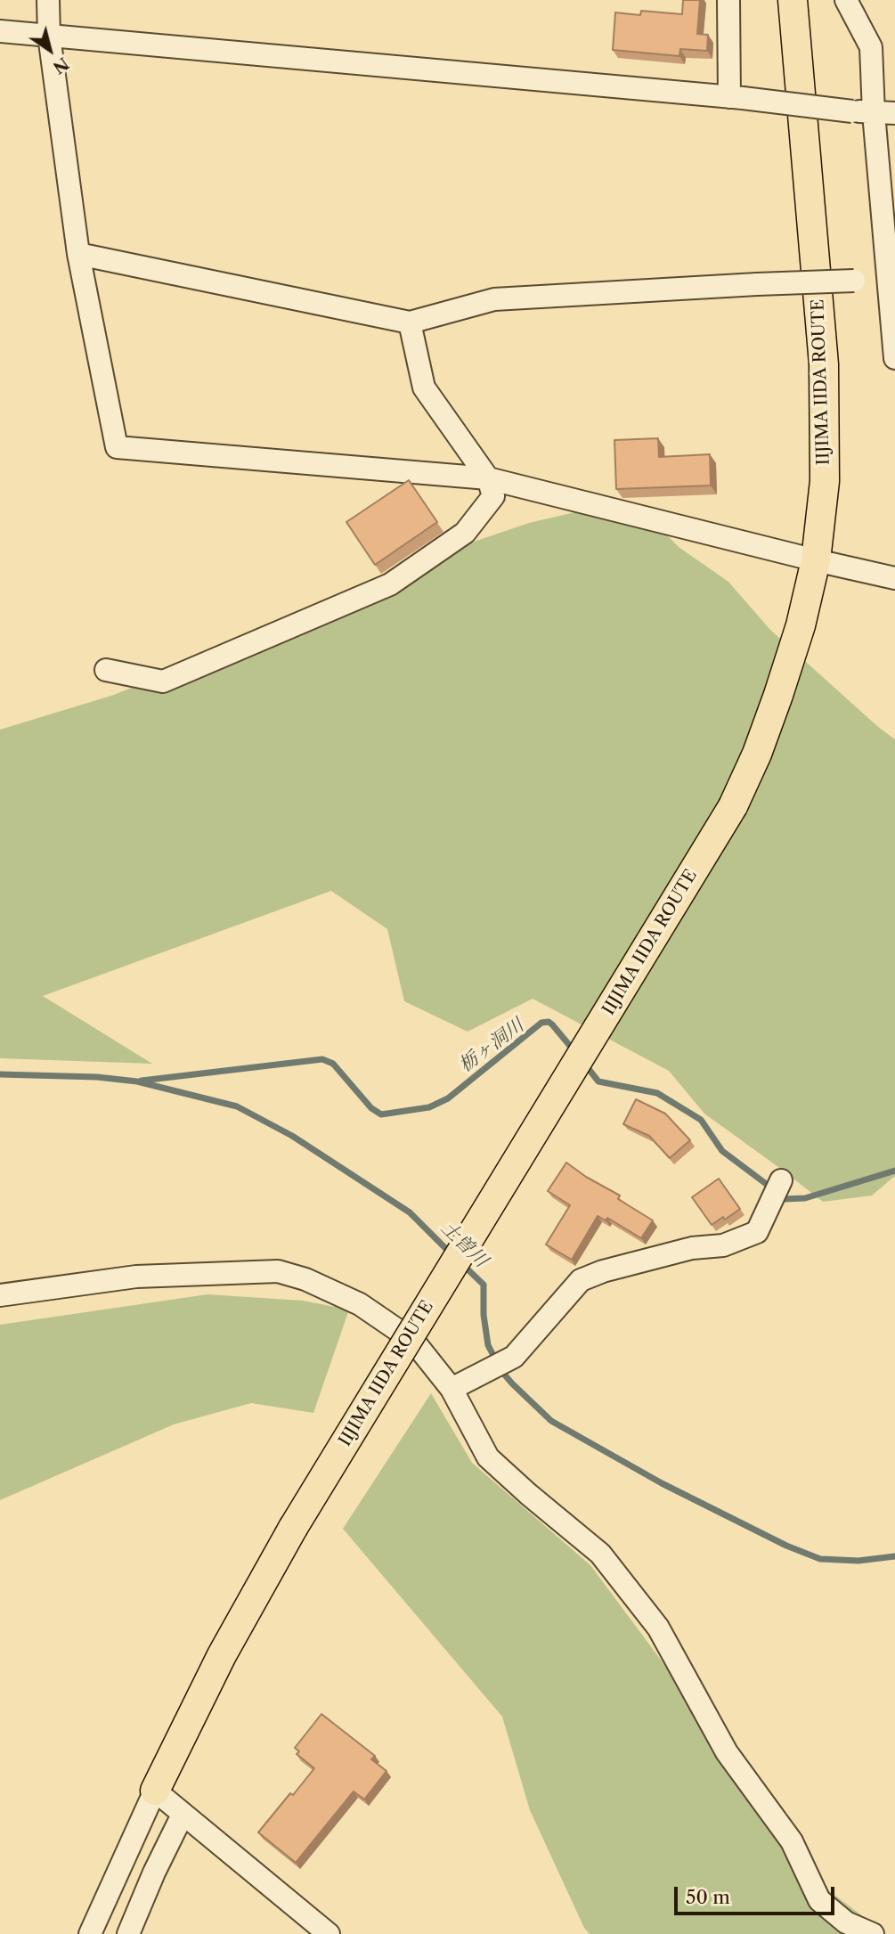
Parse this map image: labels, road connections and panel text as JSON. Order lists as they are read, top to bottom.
{
  "streets": {
    "main road": ["IIJIMA IIDA ROUTE"]
  },
  "water": ["栃ヶ洞川", "土曽川"],
  "scale_bar": "50 m",
  "north": "bottom right"
}
